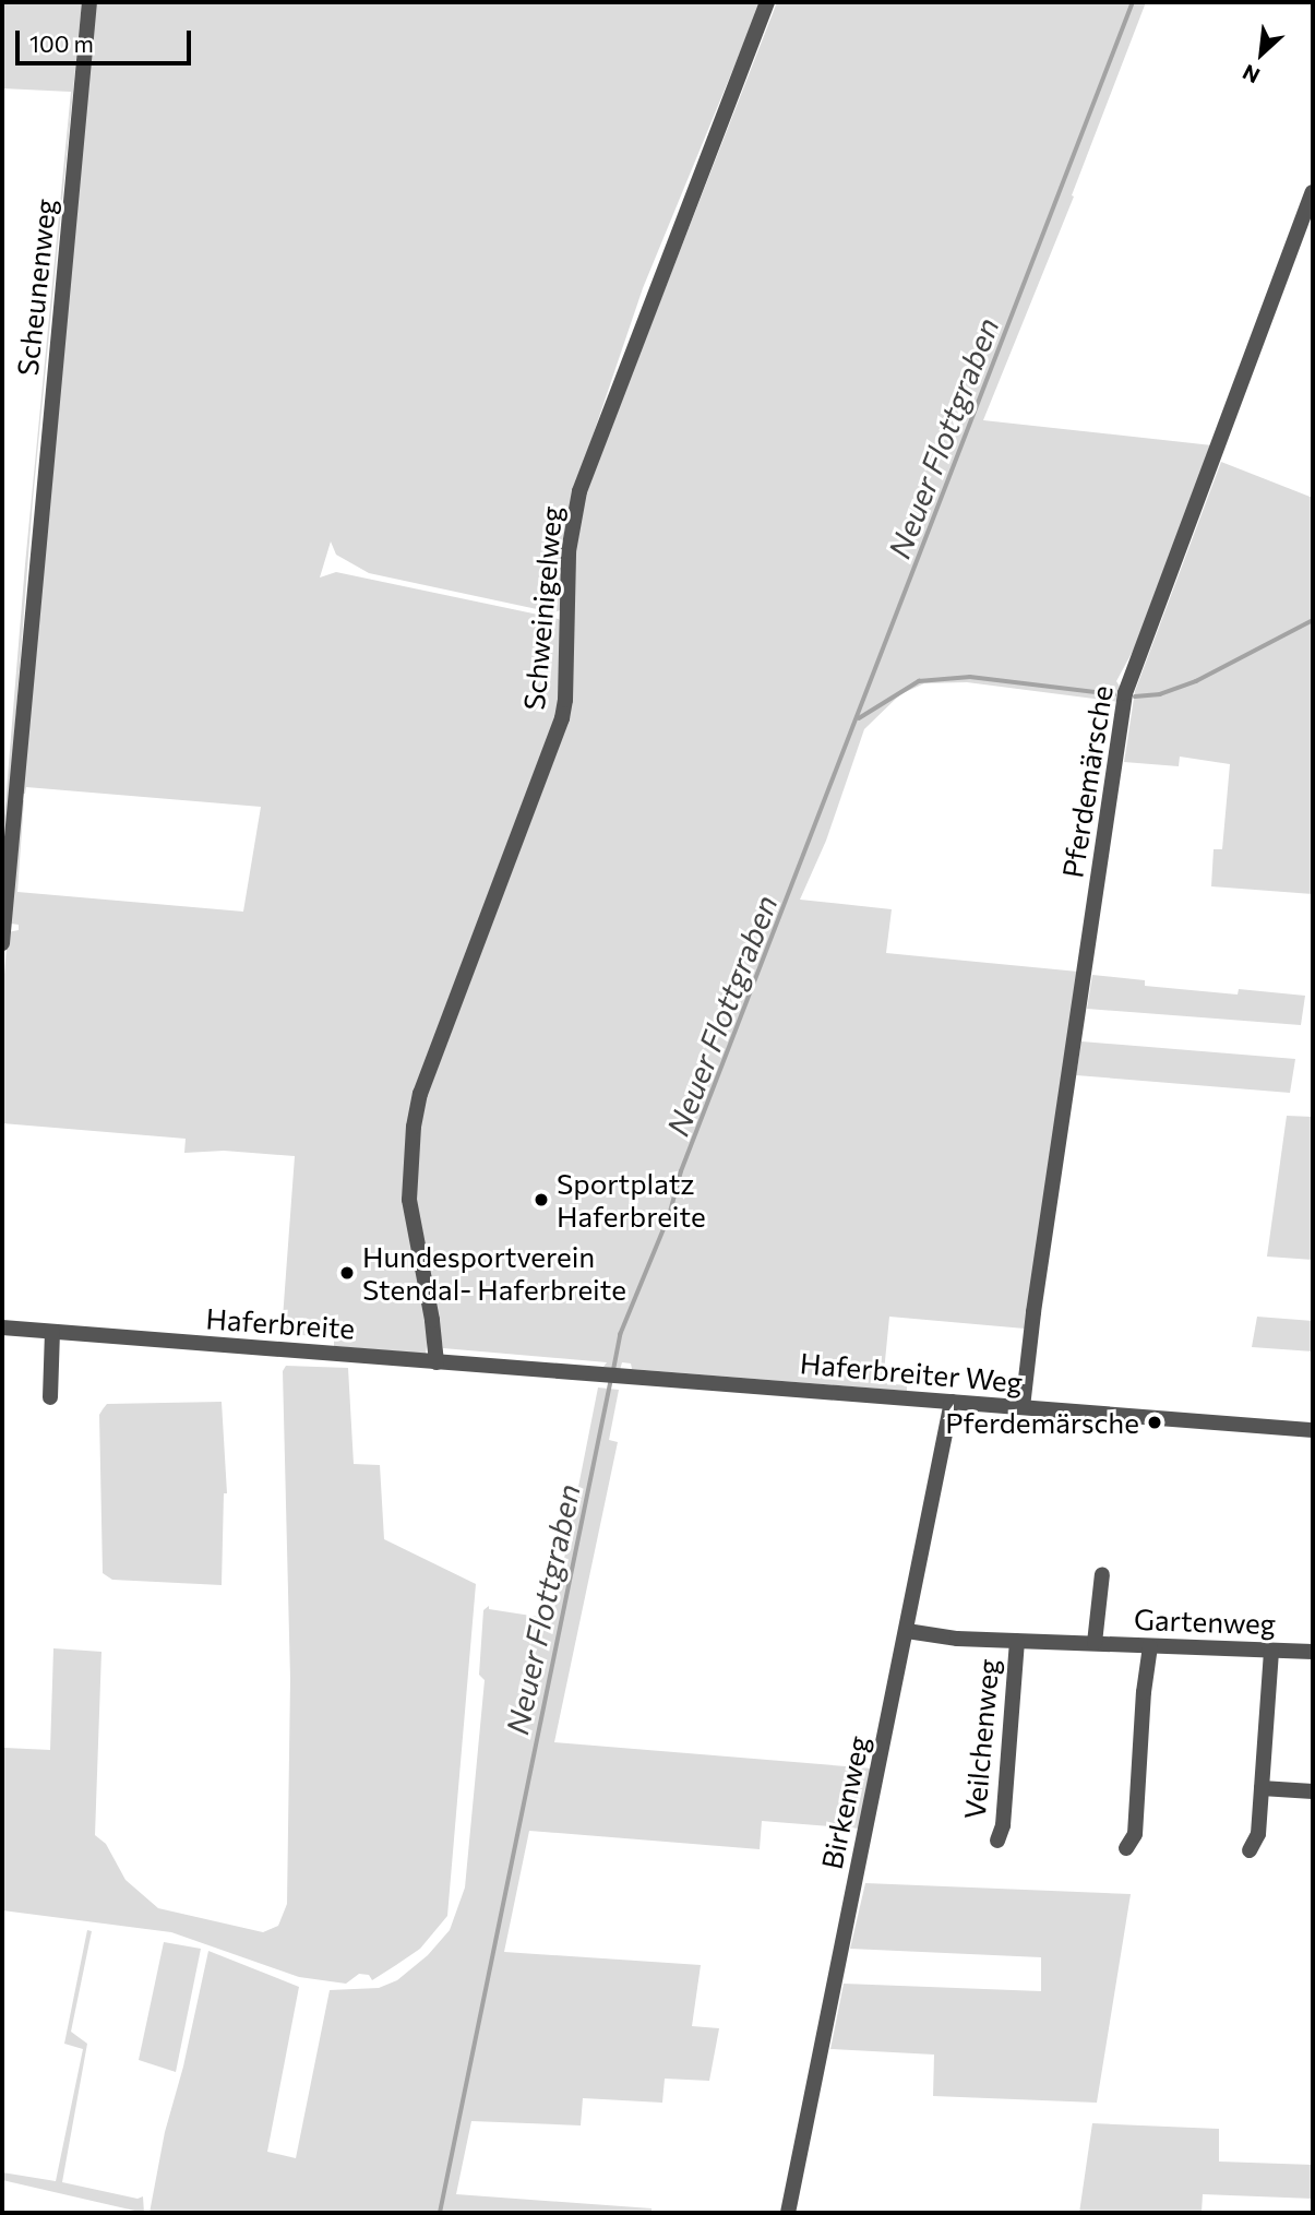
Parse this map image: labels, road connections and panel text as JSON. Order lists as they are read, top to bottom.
{
  "streets": {
    "street": [
      "Scheunenweg",
      "Schweinigelweg",
      "Pferdemärsche",
      "Haferbreite",
      "Haferbreiter Weg",
      "Gartenweg",
      "Veilchenweg",
      "Birkenweg"
    ]
  },
  "crossings": [
    ["Schweinigelweg", "Haferbreite"],
    ["Pferdemärsche", "Haferbreiter Weg"],
    ["Haferbreite", "Haferbreiter Weg"],
    ["Haferbreiter Weg", "Birkenweg"],
    ["Gartenweg", "Veilchenweg"],
    ["Gartenweg", "Birkenweg"]
  ],
  "water": ["Neuer Flottgraben"],
  "places": ["Sportplatz Haferbreite", "Hundesportverein Stendal- Haferbreite", "Pferdemärsche"],
  "scale_bar": "100 m",
  "north": "bottom left"
}
